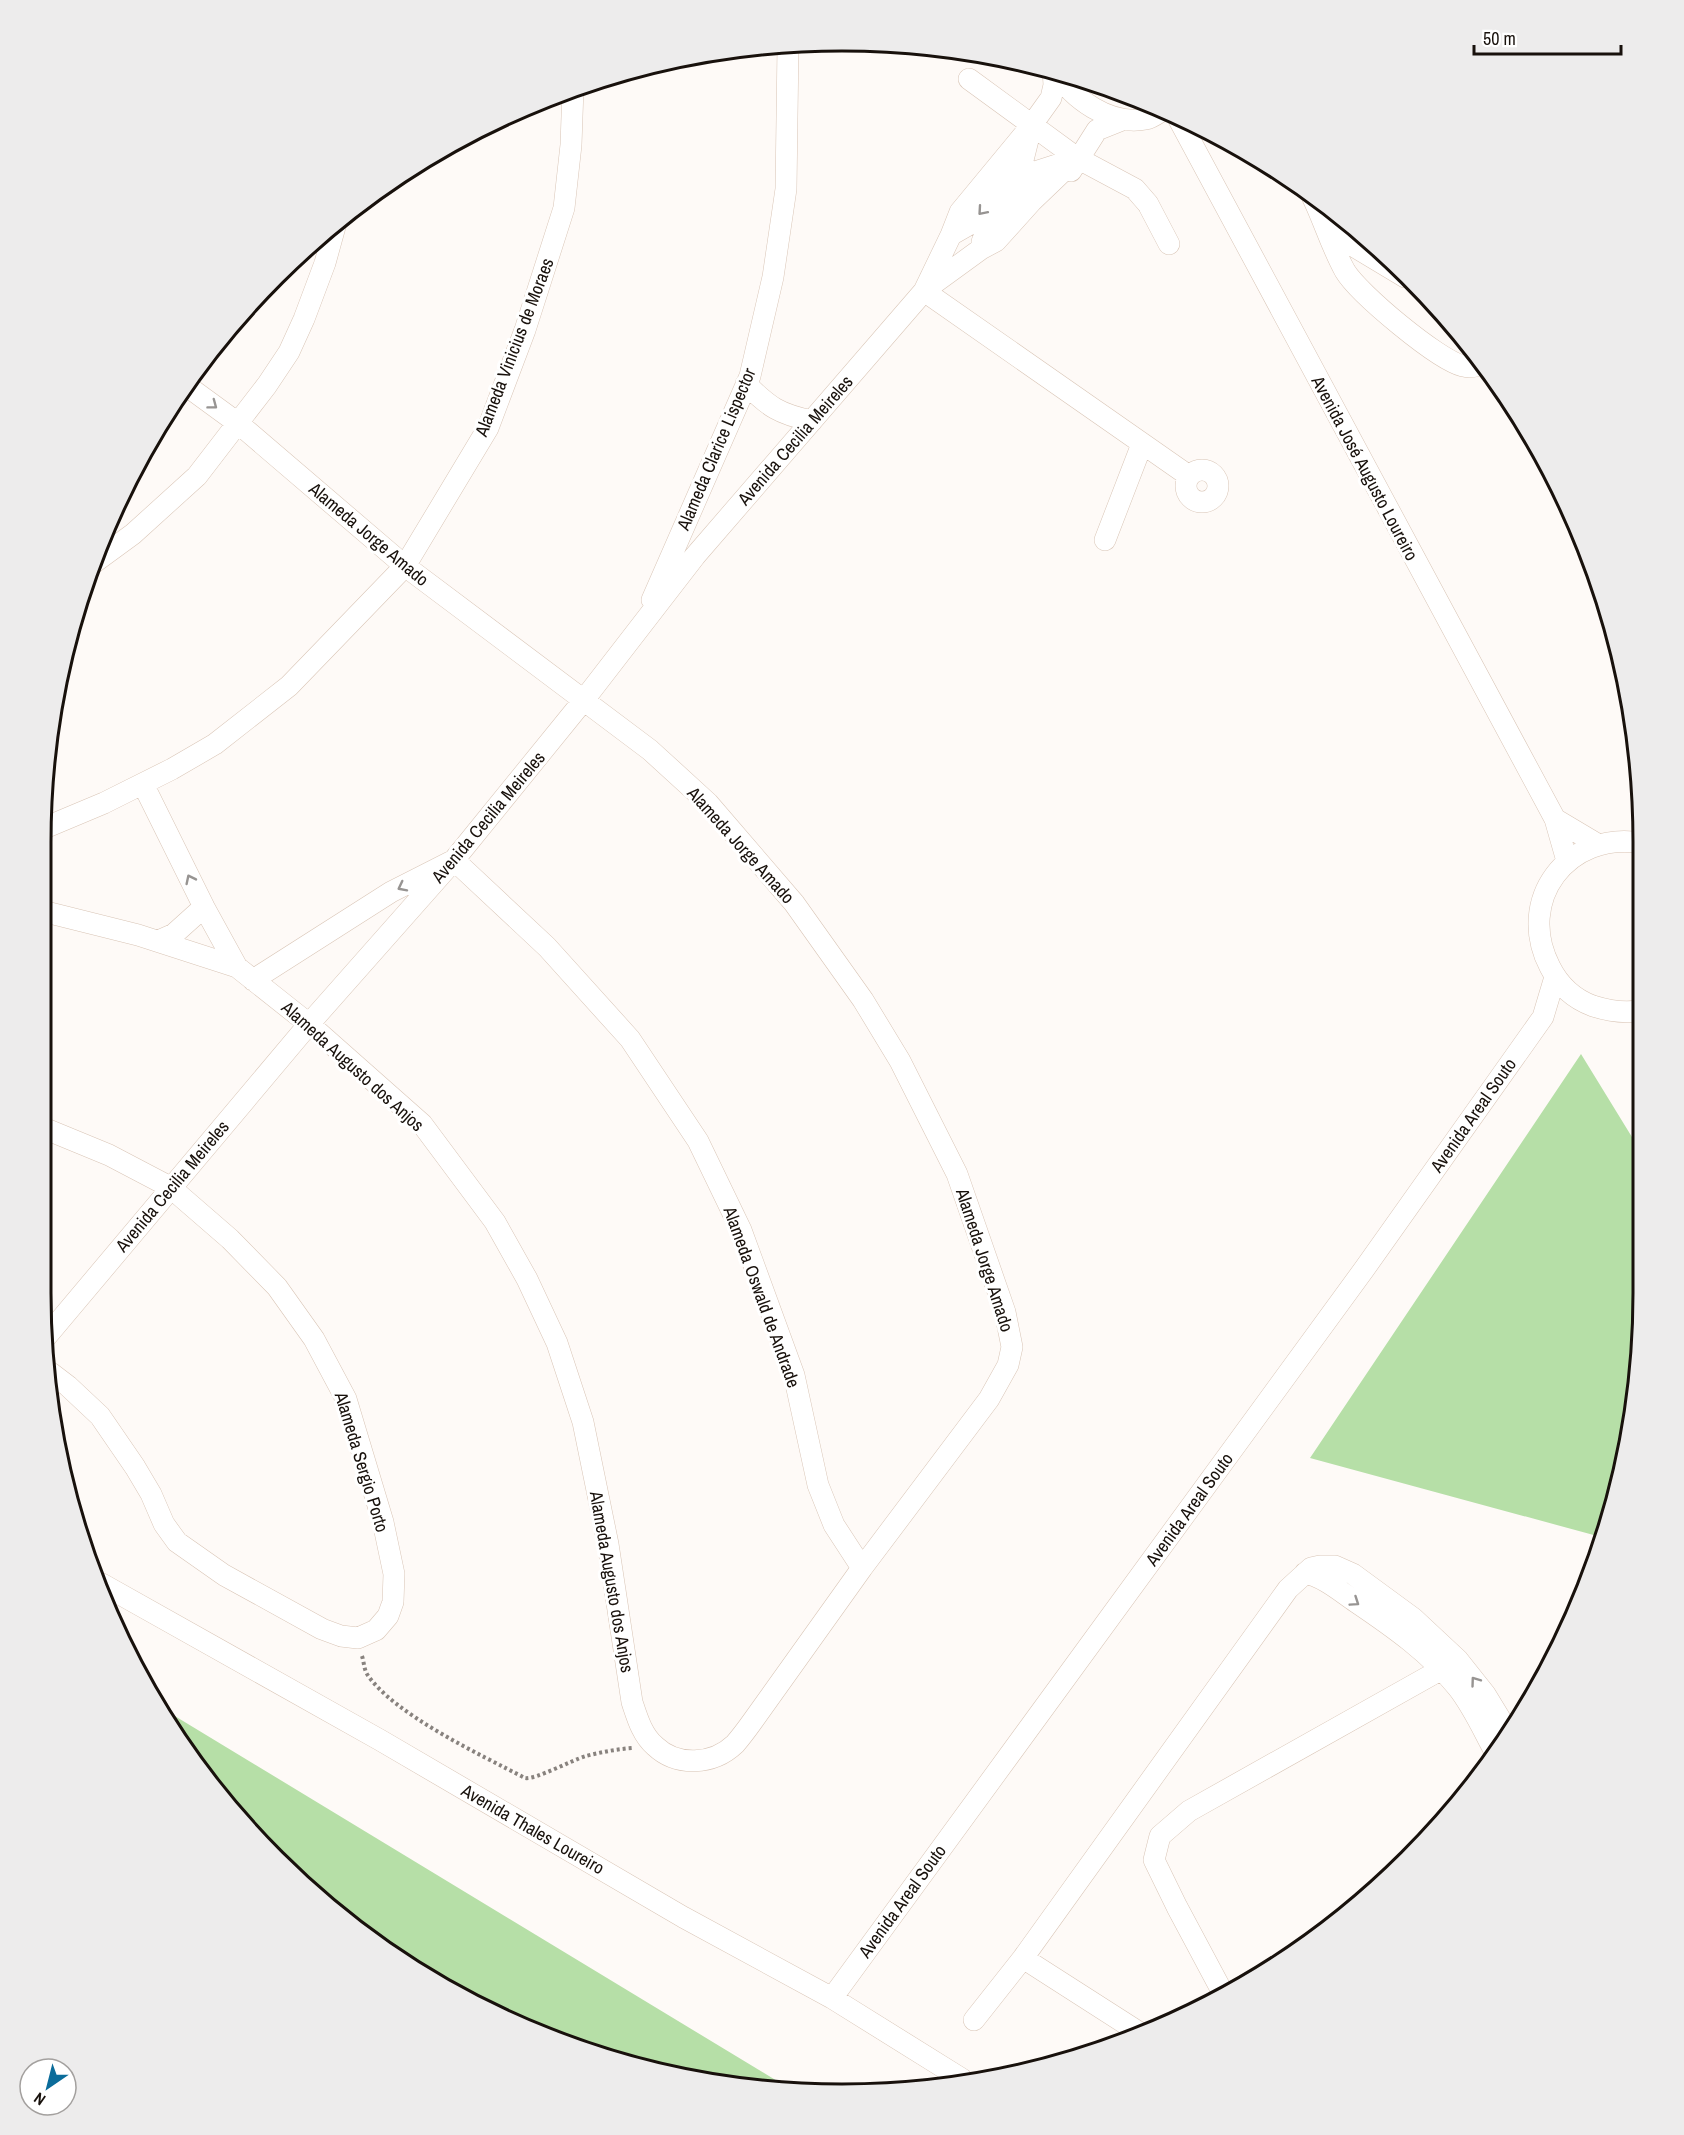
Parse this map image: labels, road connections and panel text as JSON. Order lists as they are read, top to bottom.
{
  "streets": {
    "street": [
      "Alameda Vinicius de Moraes",
      "Avenida Cecilia Meireles",
      "Alameda Clarice Lispector",
      "Avenida José Augusto Loureiro",
      "Alameda Jorge Amado",
      "Alameda Augusto dos Anjos",
      "Avenida Areal Souto",
      "Alameda Oswald de Andrade",
      "Alameda Sergio Porto",
      "Avenida Thales Loureiro"
    ]
  },
  "crossings": [
    ["Alameda Vinicius de Moraes", "Alameda Jorge Amado"],
    ["Alameda Vinicius de Moraes", "Alameda Augusto dos Anjos"],
    ["Avenida Cecilia Meireles", "Alameda Clarice Lispector"],
    ["Avenida Cecilia Meireles", "Alameda Jorge Amado"],
    ["Avenida Cecilia Meireles", "Alameda Augusto dos Anjos"],
    ["Avenida Cecilia Meireles", "Alameda Oswald de Andrade"],
    ["Avenida Cecilia Meireles", "Alameda Sergio Porto"],
    ["Alameda Jorge Amado", "Alameda Oswald de Andrade"],
    ["Avenida Areal Souto", "Avenida Thales Loureiro"]
  ],
  "scale_bar": "50 m",
  "north": "bottom left"
}
